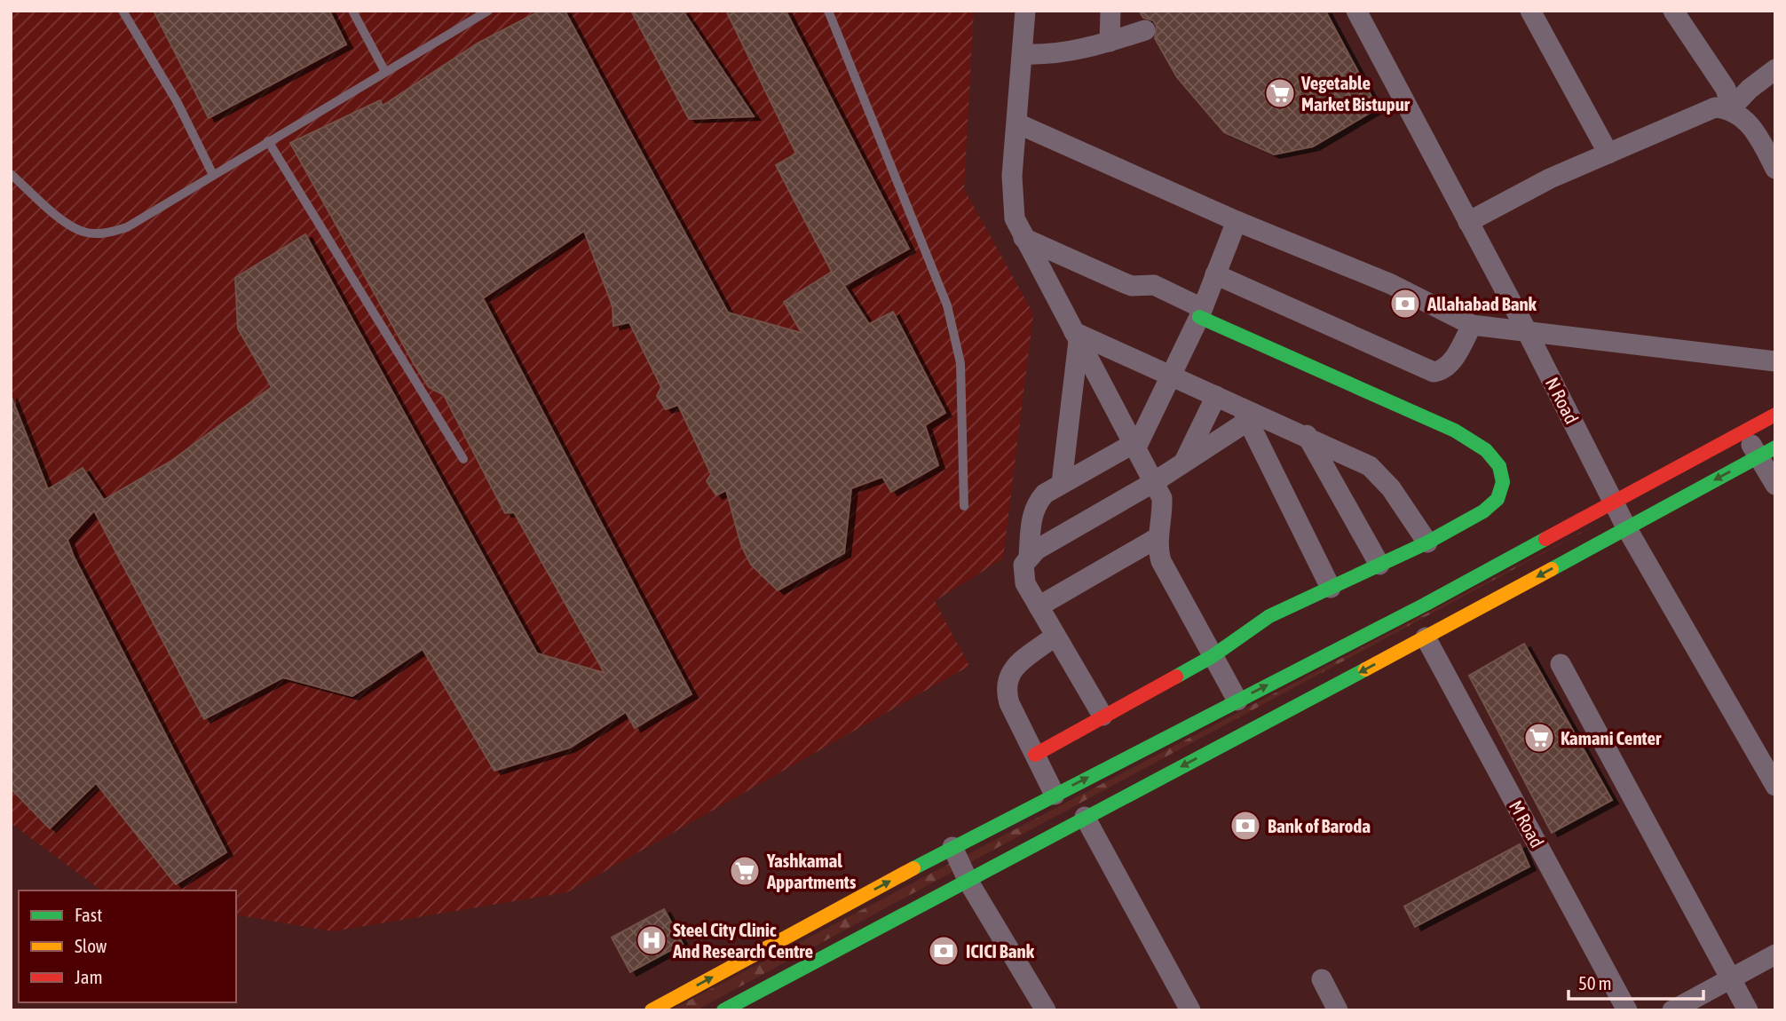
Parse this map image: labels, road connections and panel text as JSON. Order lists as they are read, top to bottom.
{
  "streets": {
    "street": ["N Road", "M Road"]
  },
  "places": {
    "supermarket": ["Vegetable Market Bistupur", "Kamani Center", "Yashkamal Appartments"],
    "bank": ["Allahabad Bank", "Bank of Baroda", "ICICI Bank"],
    "hospital": ["Steel City Clinic And Research Centre"]
  },
  "legend": ["Fast", "Slow", "Jam"],
  "scale_bar": "50 m"
}
